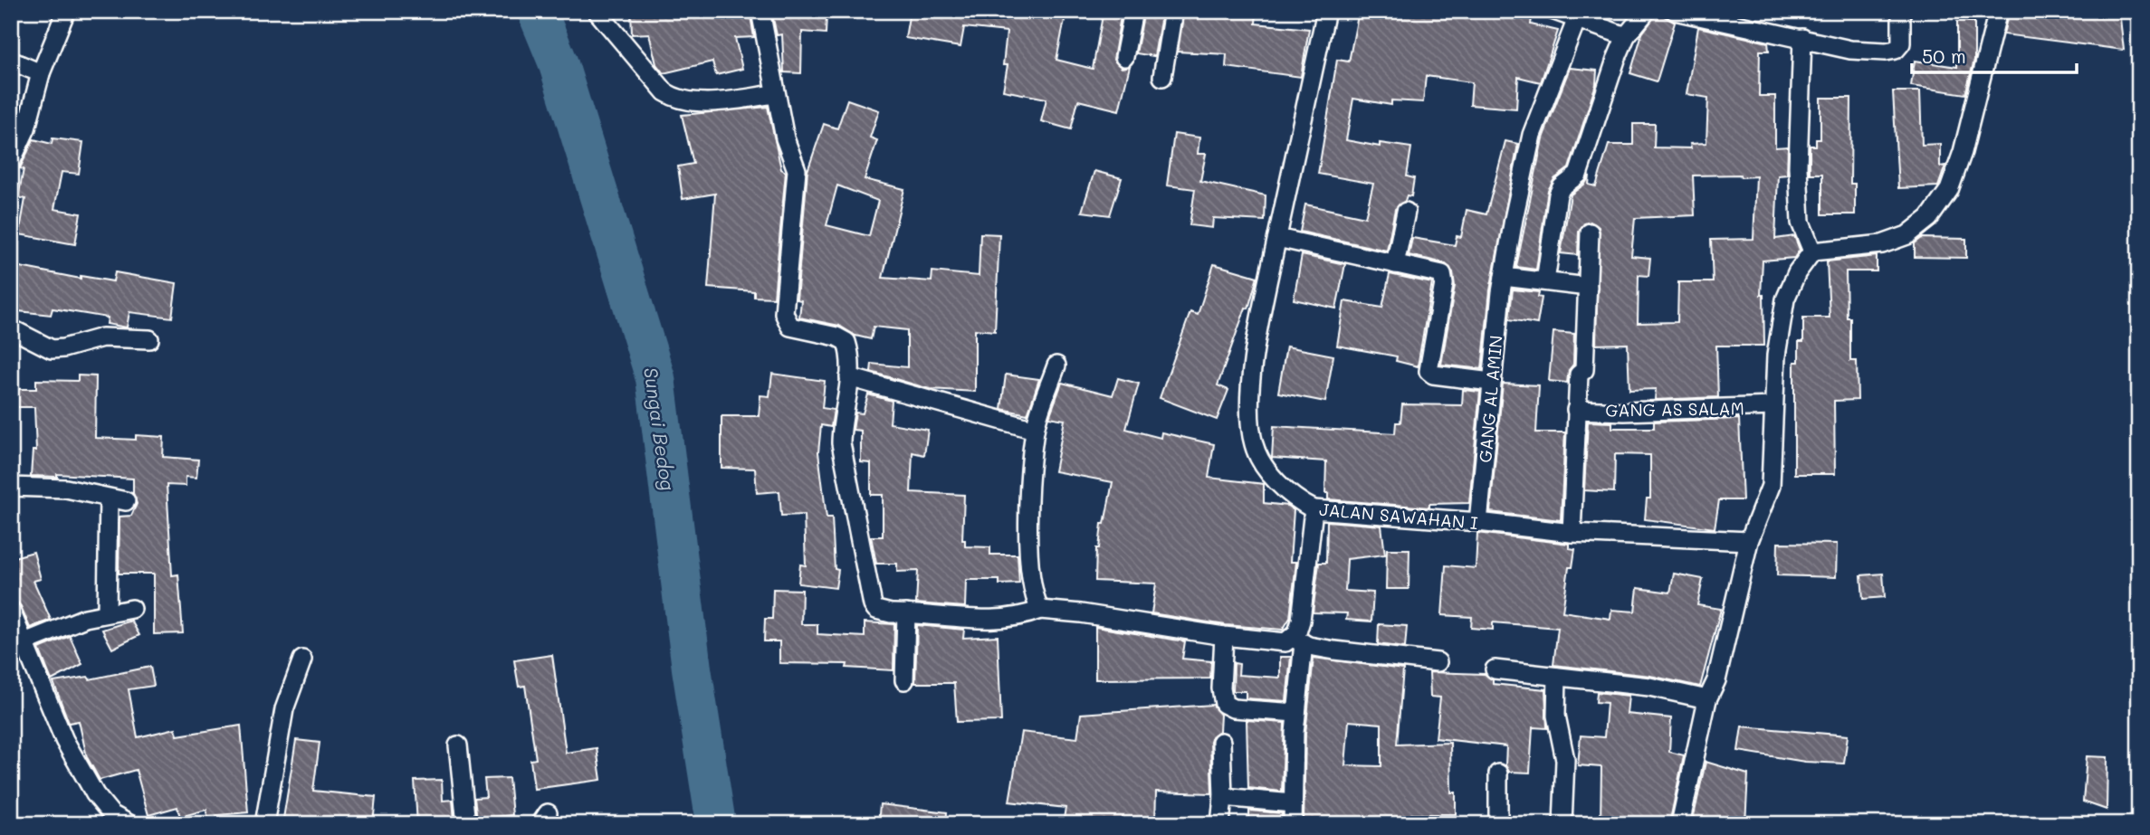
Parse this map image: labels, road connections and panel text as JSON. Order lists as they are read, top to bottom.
{
  "streets": {
    "street": ["GANG AL AMIN", "GANG AS SALAM", "JALAN SAWAHAN I"]
  },
  "crossings": [
    ["GANG AL AMIN", "JALAN SAWAHAN I"]
  ],
  "water": ["Sungai Bedog"],
  "scale_bar": "50 m"
}
